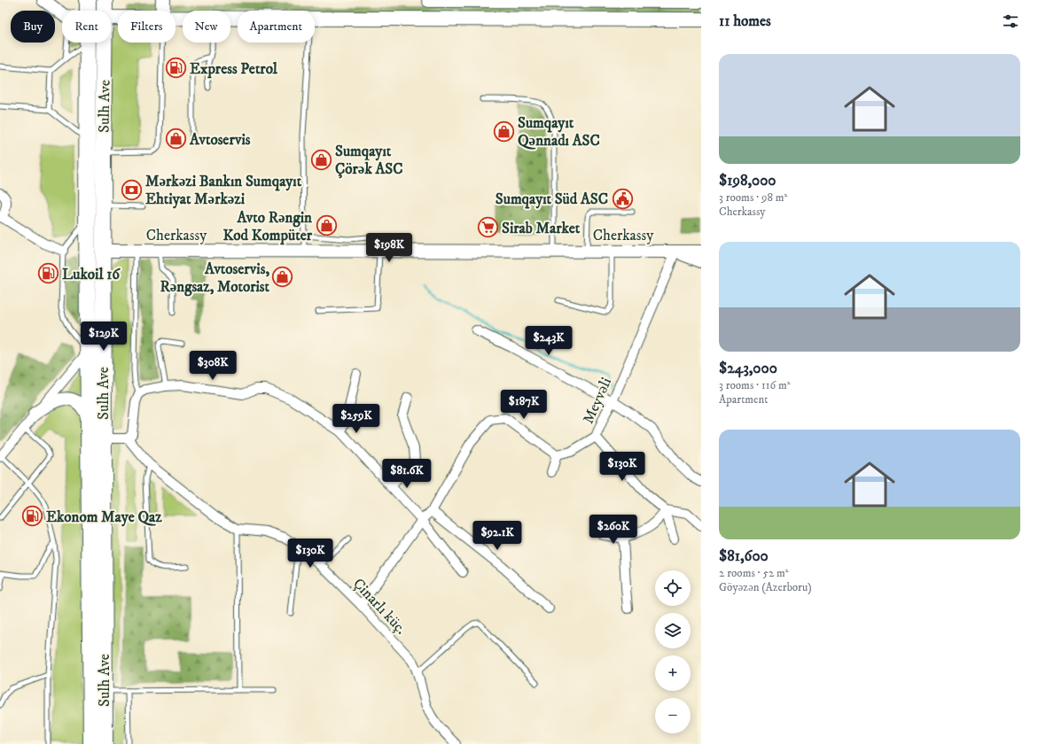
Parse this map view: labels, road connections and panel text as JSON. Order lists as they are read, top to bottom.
{
  "streets": {
    "highway": ["Sulh Ave"],
    "street": ["Cherkassy", "Meyvəli", "Çinarlı küç."]
  },
  "crossings": [
    ["Sulh Ave", "Cherkassy"],
    ["Cherkassy", "Meyvəli"]
  ],
  "places": {
    "fuel station": ["Express Petrol", "Lukoil 16", "Ekonom Maye Qaz"],
    "shop": [
      "Sumqayıt Qənnadı ASC",
      "Avtoservis",
      "Sumqayıt Çörək ASC",
      "Avto Rəngin Kod Kompüter",
      "Avtoservis, Rəngsaz, Motorist"
    ],
    "bank": ["Mərkəzi Bankın Sumqayıt Ehtiyat Mərkəzi"],
    "public building": ["Sumqayıt Süd ASC"],
    "supermarket": ["Sirab Market"]
  },
  "page": {
    "heading": "11 homes",
    "chip": [
      "Buy",
      "Rent",
      "Filters",
      "New",
      "Apartment"
    ],
    "list": [
      {
        "name": "$198,000",
        "note": "3 rooms · 98 m² · Cherkassy"
      },
      {
        "name": "$243,000",
        "note": "3 rooms · 116 m² · Apartment"
      },
      {
        "name": "$81,600",
        "note": "2 rooms · 52 m² · Göyəzən (Azerboru)"
      }
    ],
    "price": [
      "$198K",
      "$129K",
      "$243K",
      "$308K",
      "$187K",
      "$259K",
      "$130K",
      "$81.6K",
      "$260K",
      "$92.1K",
      "$130K"
    ],
    "map_buttons": ["+", "−"]
  }
}
